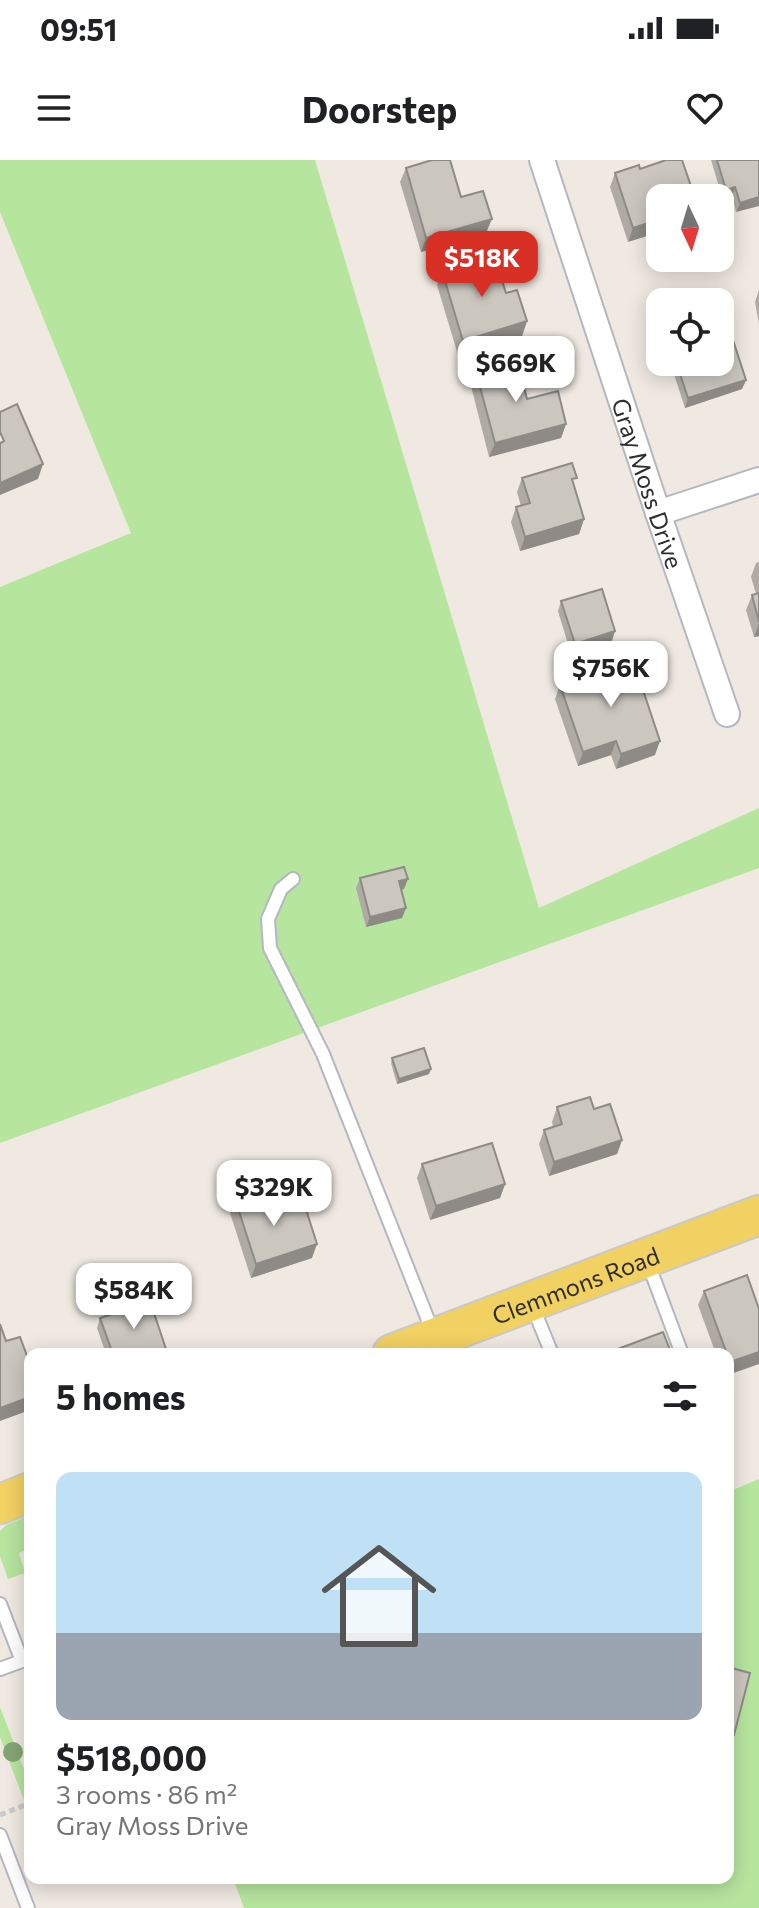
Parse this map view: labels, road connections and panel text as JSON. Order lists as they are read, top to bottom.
{
  "streets": {
    "main road": ["Clemmons Road"],
    "street": ["Gray Moss Drive"]
  },
  "north": "bottom",
  "page": {
    "status": "09:51",
    "header": "Doorstep",
    "price": [
      "$518K",
      "$669K",
      "$756K",
      "$329K",
      "$584K"
    ],
    "heading": "5 homes",
    "list": [
      {
        "name": "$518,000",
        "note": "3 rooms · 86 m² · Gray Moss Drive"
      }
    ]
  }
}
